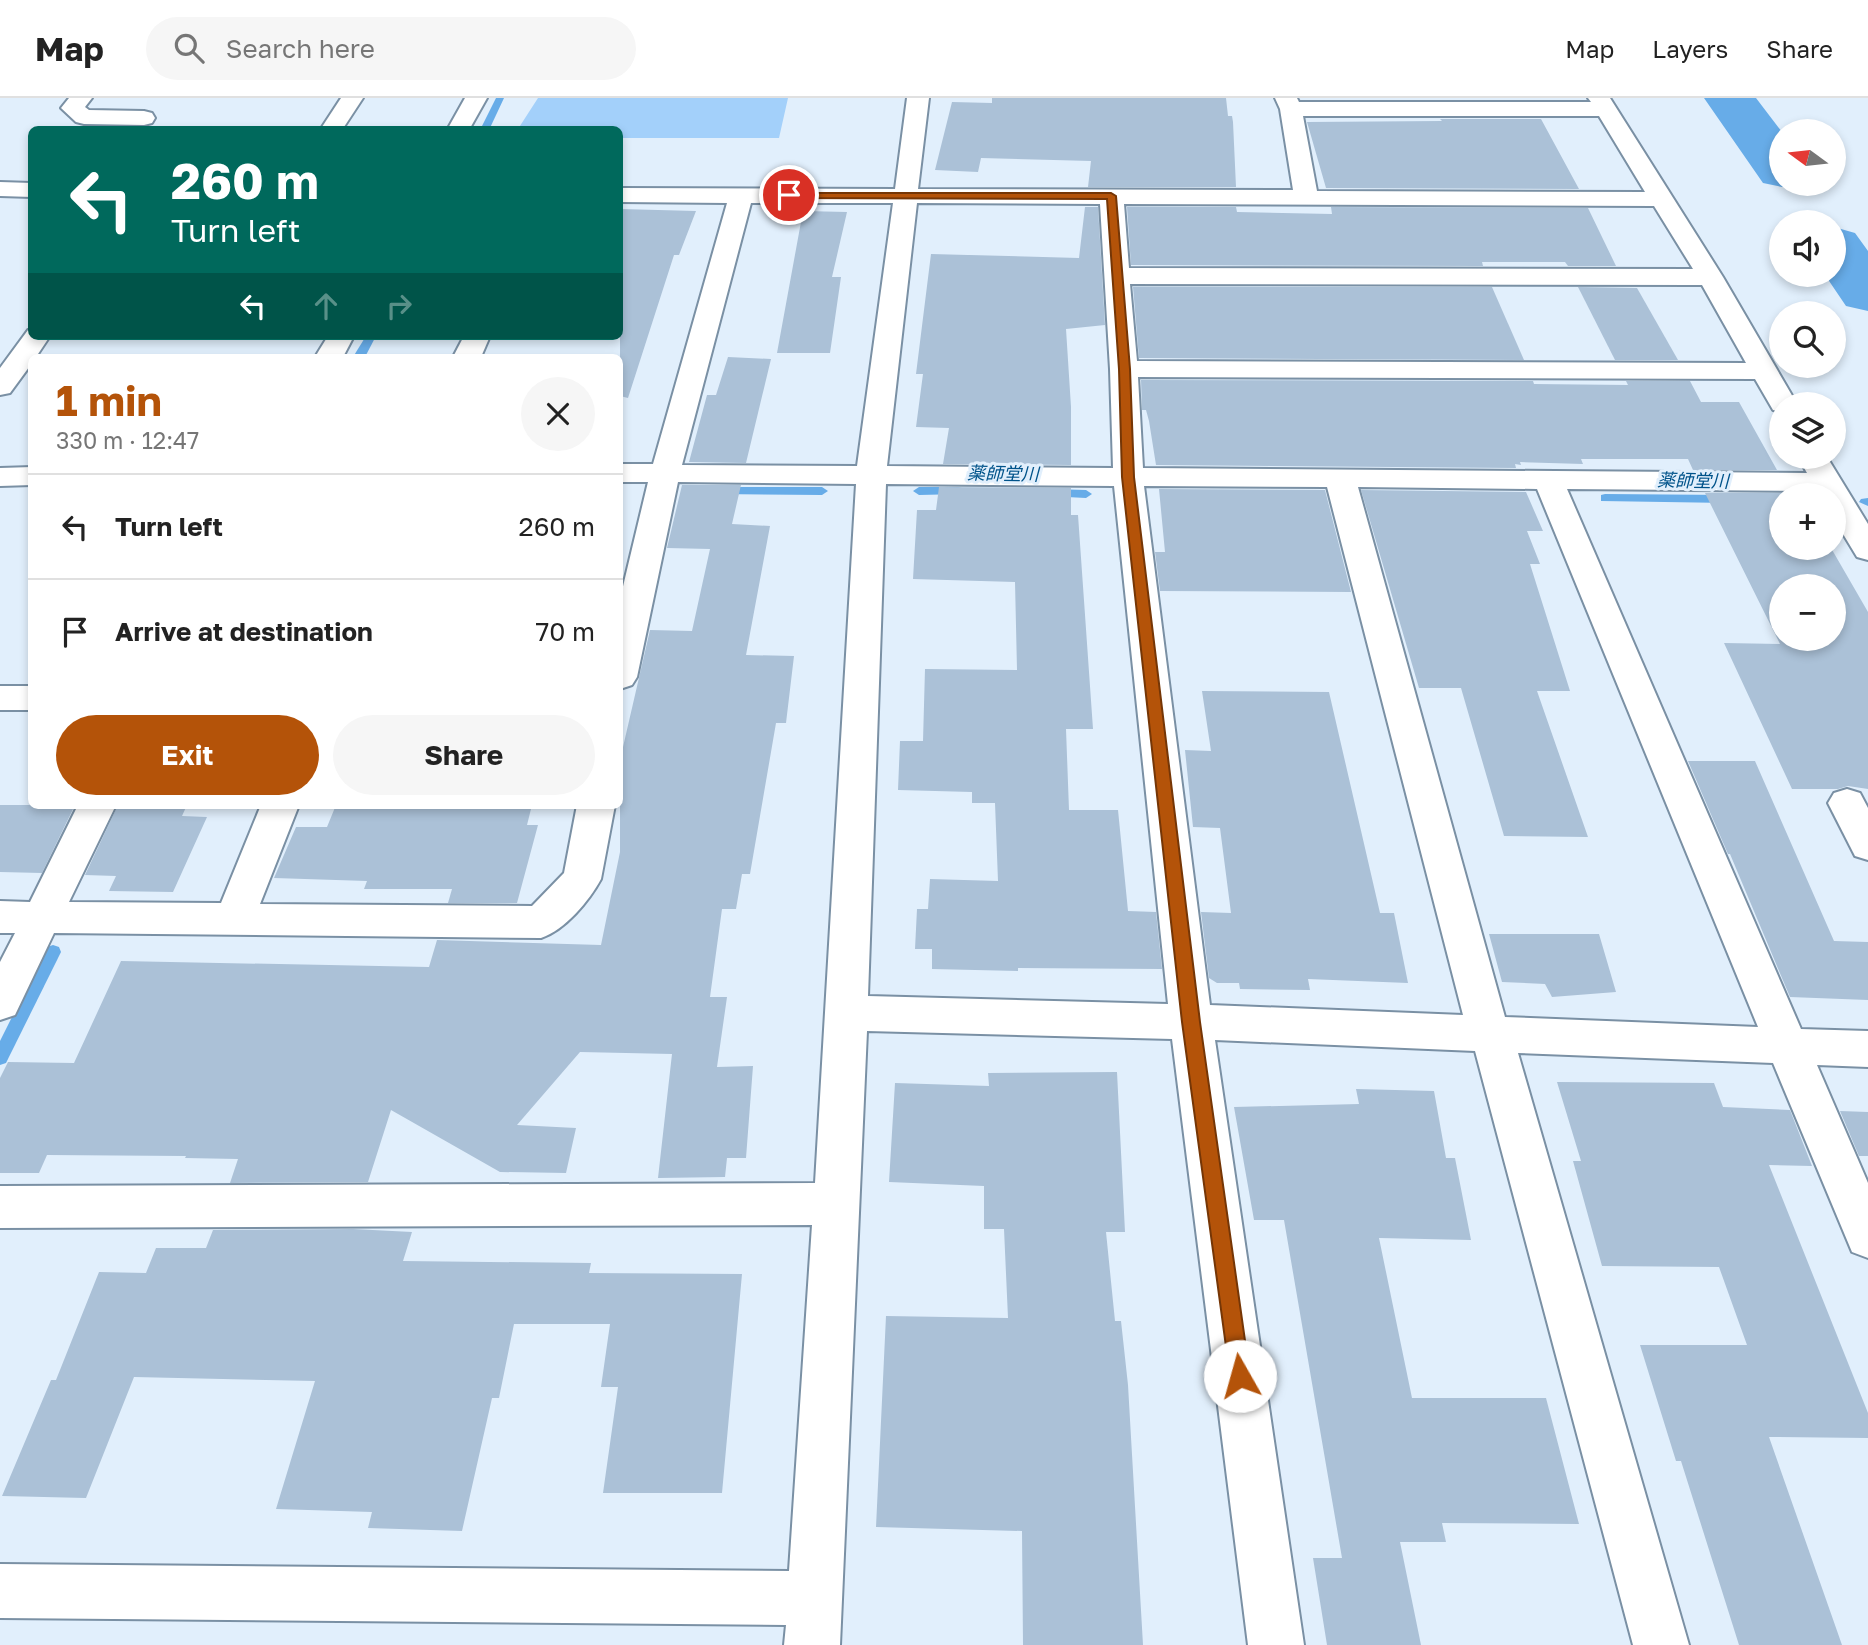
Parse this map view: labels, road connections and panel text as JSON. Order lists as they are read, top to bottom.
{
  "water": ["薬師堂川"],
  "north": "left",
  "page": {
    "header": "Map",
    "search": "Search here",
    "nav": ["Map", "Layers", "Share"],
    "map_buttons": ["+", "−"],
    "turn": ["260 m", "Turn left"],
    "heading": ["1 min", "330 m · 12:47"],
    "list": [
      {
        "name": "Turn left",
        "value": "260 m"
      },
      {
        "name": "Arrive at destination",
        "value": "70 m"
      }
    ],
    "buttons": ["Exit", "Share"]
  }
}
